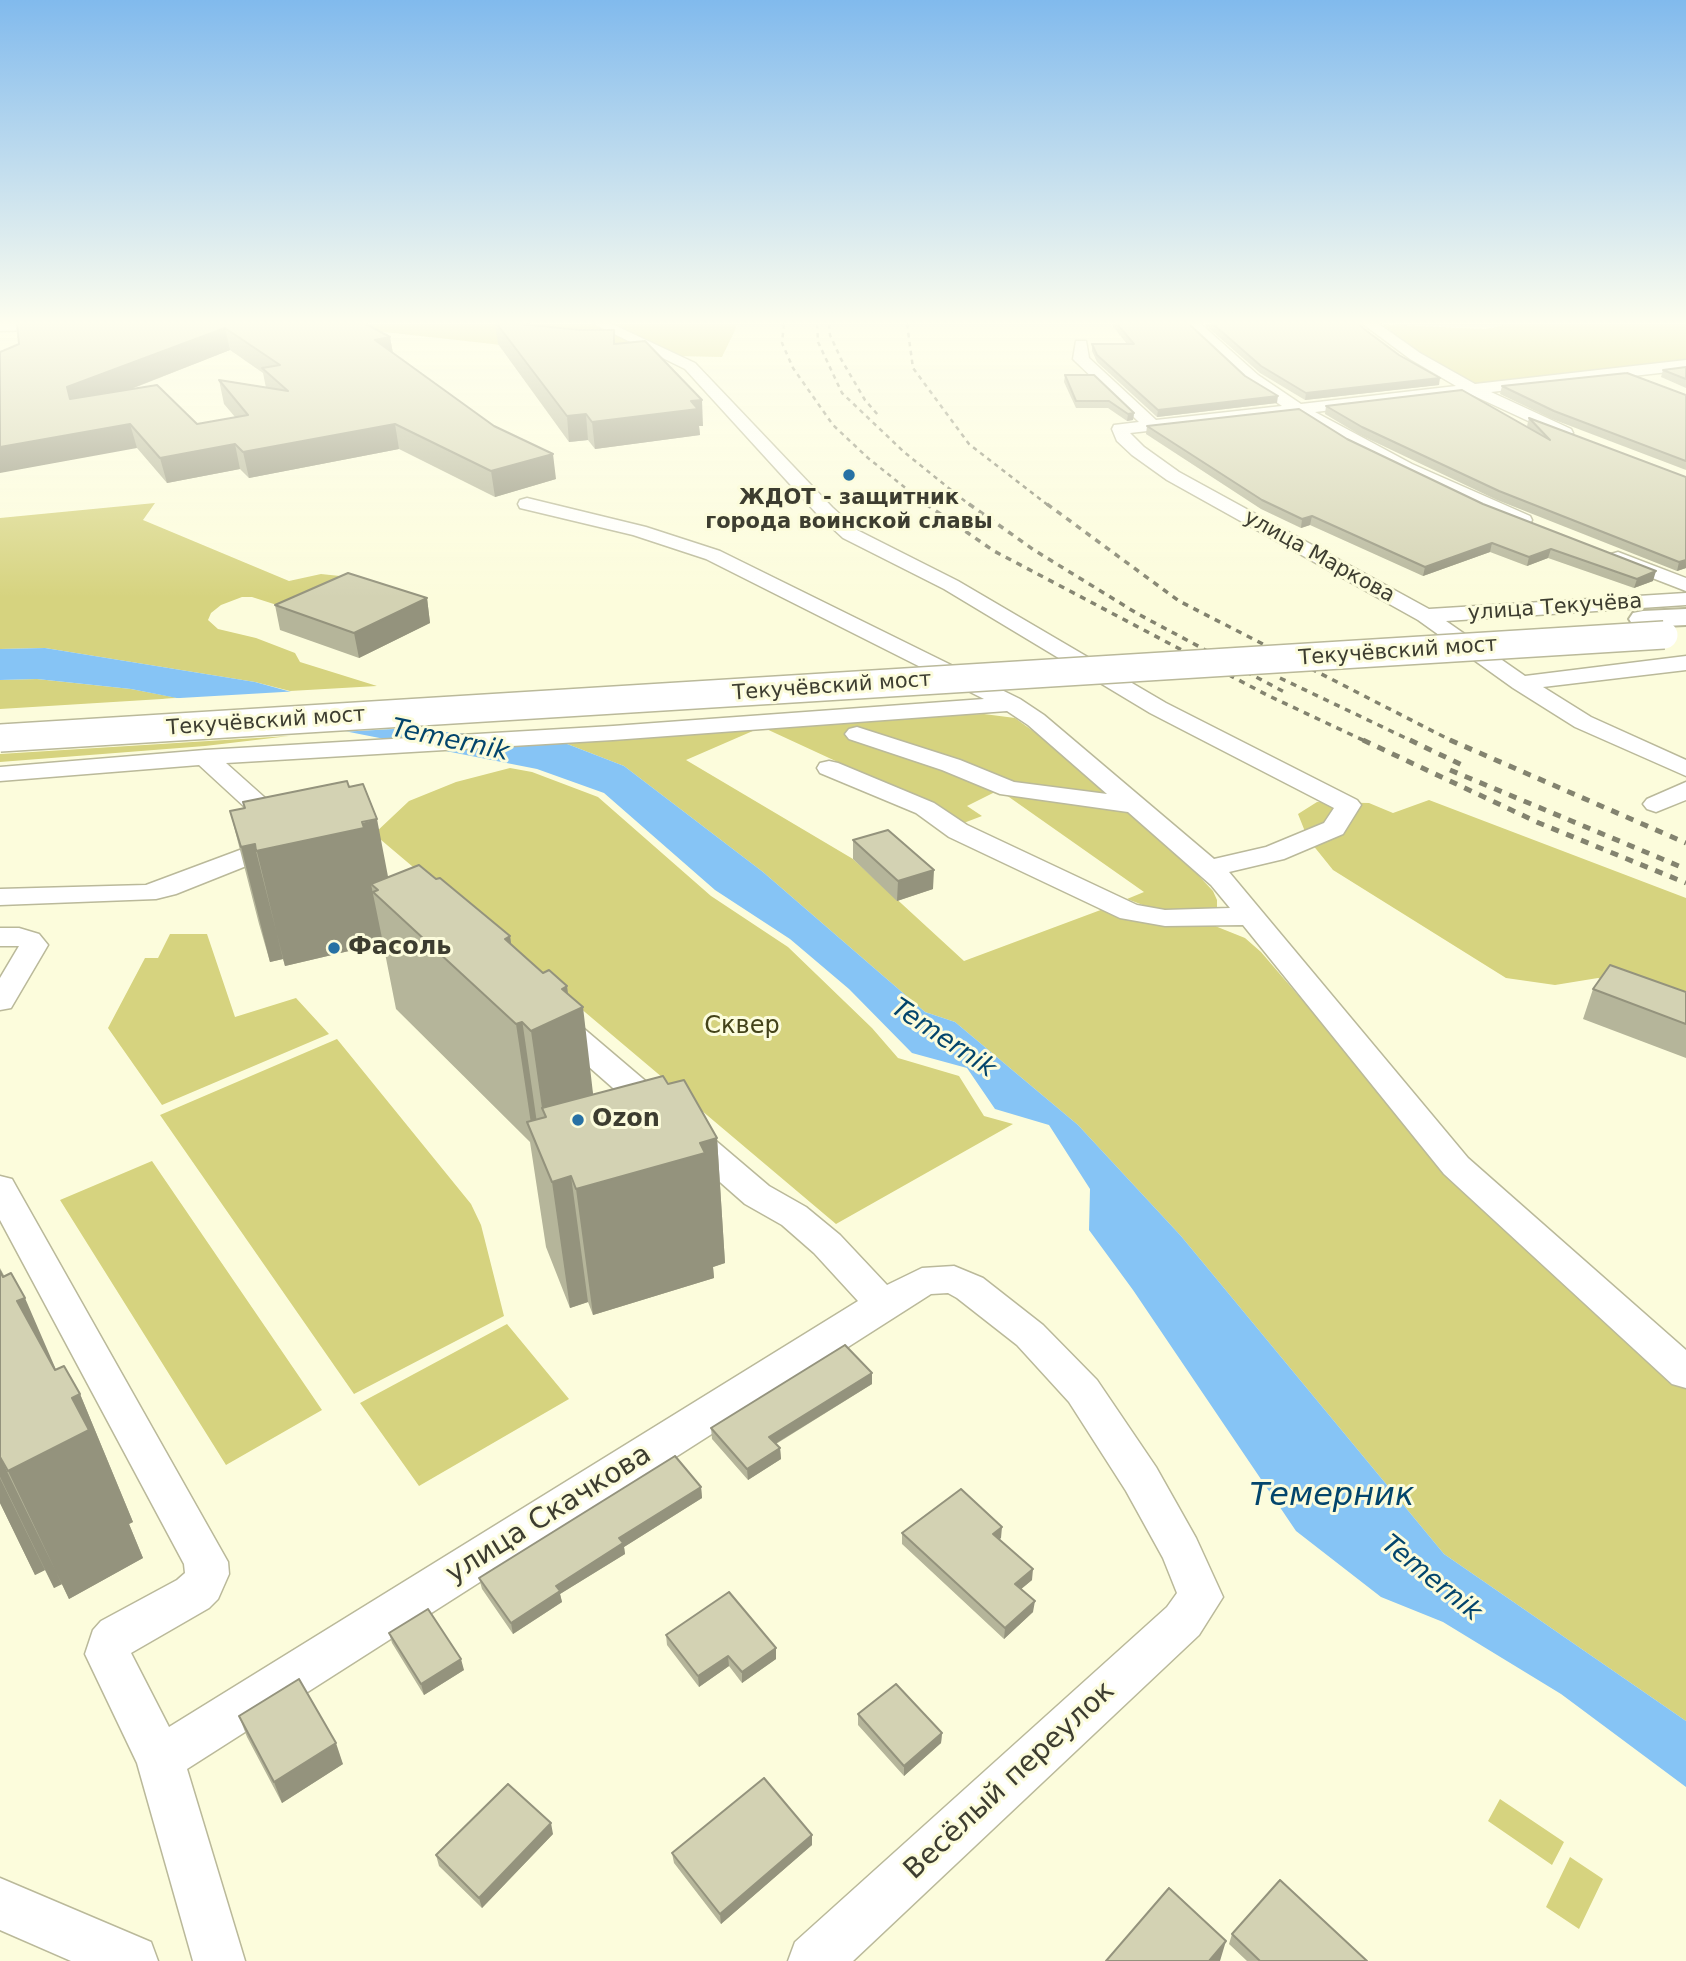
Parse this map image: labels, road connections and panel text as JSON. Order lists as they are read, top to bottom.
{
  "streets": {
    "main road": ["Текучёвский мост"],
    "street": [
      "улица Маркова",
      "улица Текучёва",
      "улица Скачкова",
      "Весёлый переулок"
    ]
  },
  "crossings": [
    ["улица Маркова", "улица Текучёва"],
    ["улица Скачкова", "Весёлый переулок"]
  ],
  "water": ["Temernik", "Темерник"],
  "parks": ["Сквер"],
  "places": ["ЖДОТ - защитник города воинской славы", "Фасоль", "Ozon"]
}
